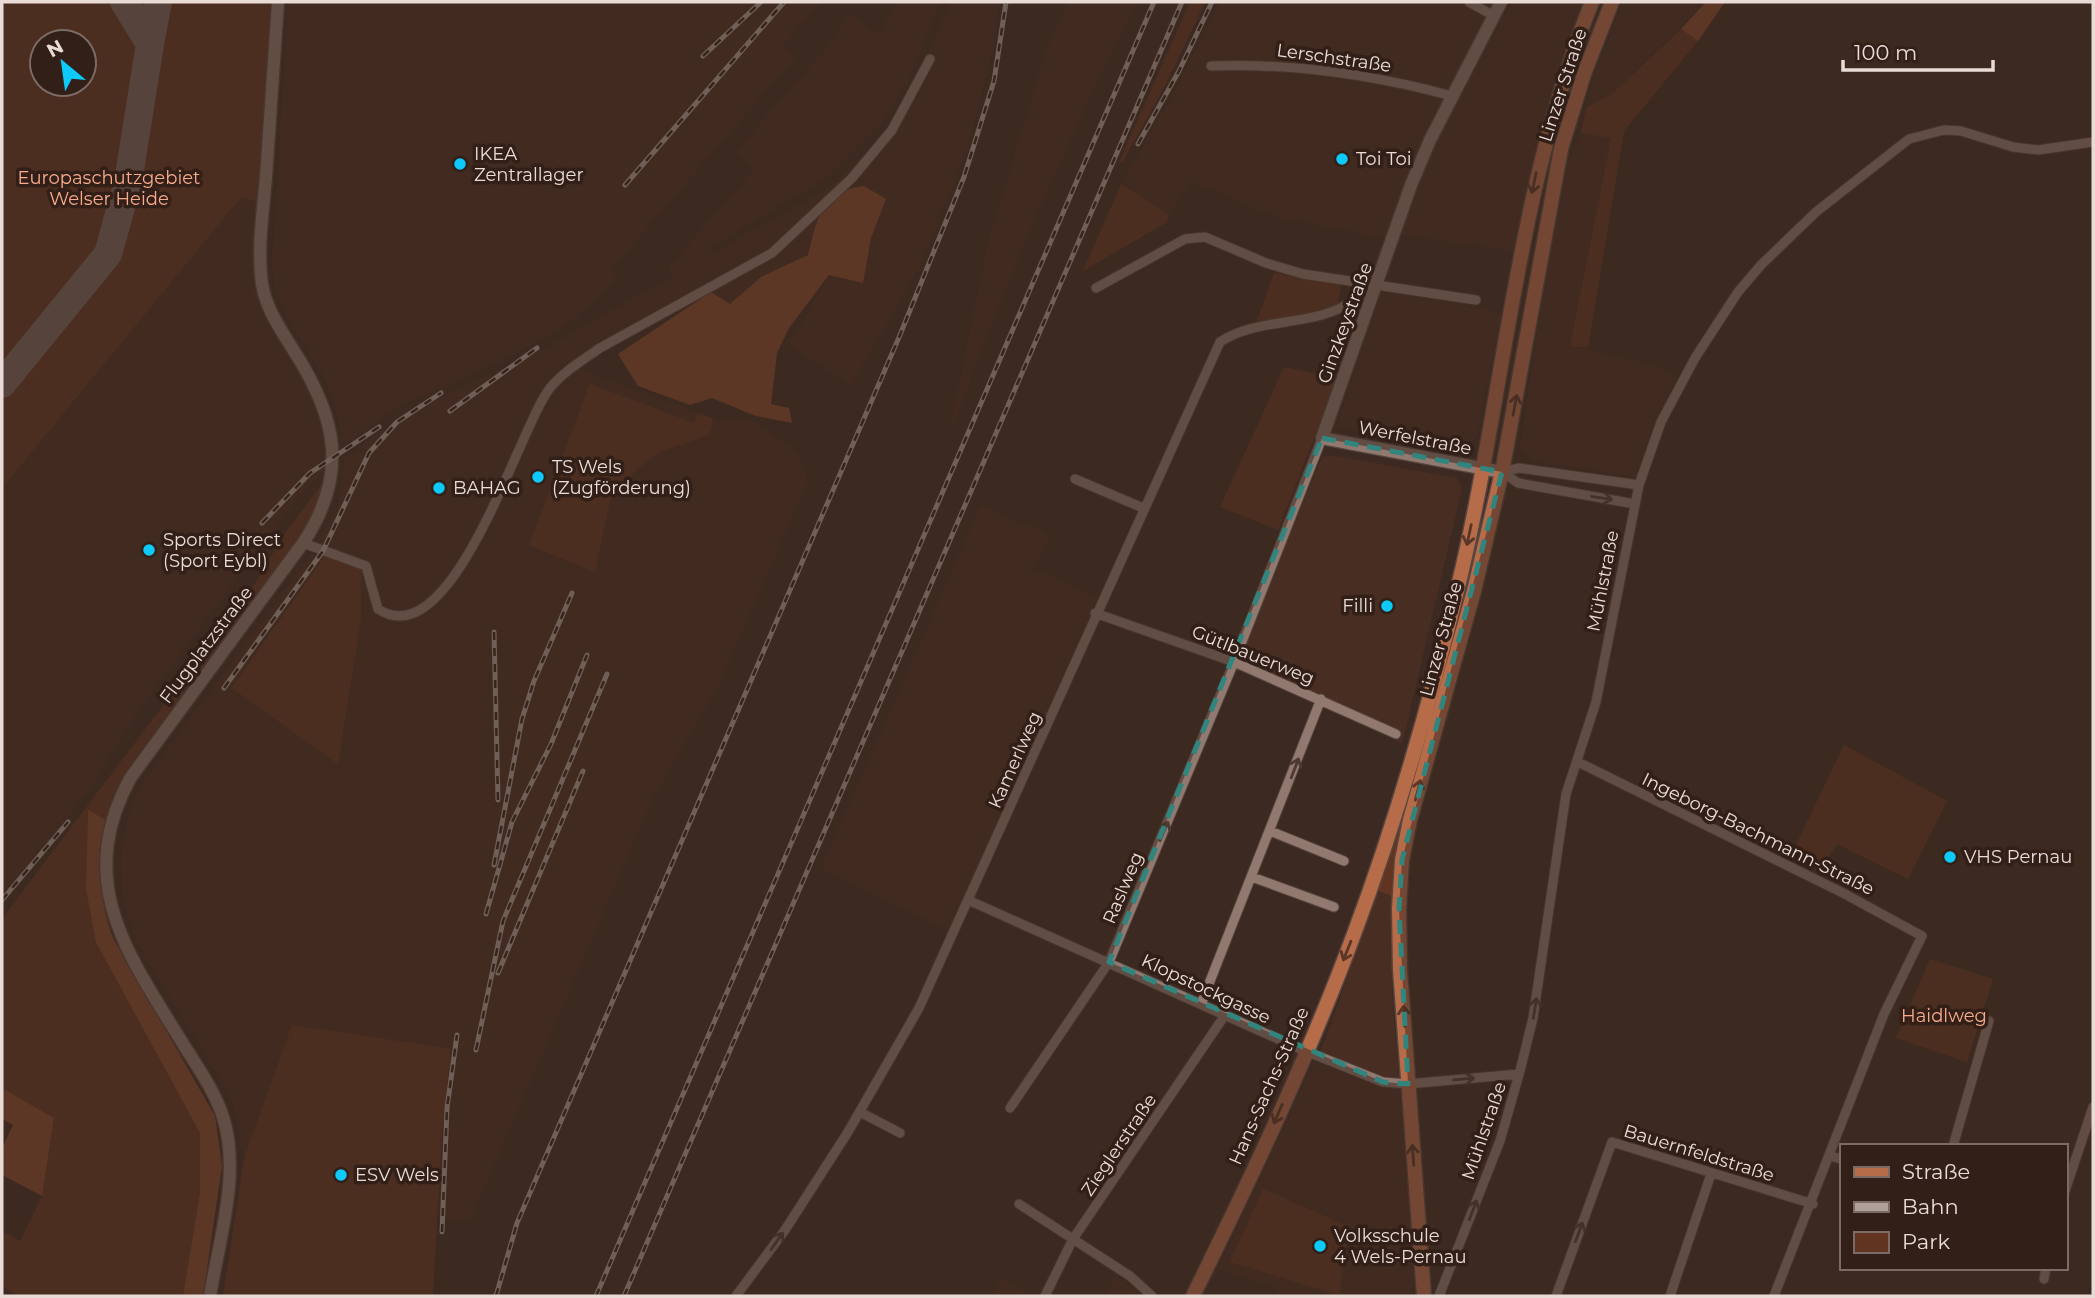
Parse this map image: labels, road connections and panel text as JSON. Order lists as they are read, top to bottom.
{
  "streets": {
    "main road": ["Linzer Straße", "Hans-Sachs-Straße"],
    "street": [
      "Lerschstraße",
      "Ginzkeystraße",
      "Werfelstraße",
      "Mühlstraße",
      "Flugplatzstraße",
      "Gütlbauerweg",
      "Kamerlweg",
      "Ingeborg-Bachmann-Straße",
      "Raslweg",
      "Klopstockgasse",
      "Zieglerstraße",
      "Bauernfeldstraße"
    ]
  },
  "crossings": [
    ["Lerschstraße", "Ginzkeystraße"],
    ["Linzer Straße", "Werfelstraße"],
    ["Linzer Straße", "Klopstockgasse"],
    ["Linzer Straße", "Hans-Sachs-Straße"],
    ["Ginzkeystraße", "Werfelstraße"],
    ["Ginzkeystraße", "Gütlbauerweg"],
    ["Ginzkeystraße", "Raslweg"],
    ["Werfelstraße", "Mühlstraße"],
    ["Mühlstraße", "Ingeborg-Bachmann-Straße"],
    ["Mühlstraße", "Klopstockgasse"],
    ["Gütlbauerweg", "Kamerlweg"],
    ["Gütlbauerweg", "Raslweg"],
    ["Kamerlweg", "Klopstockgasse"],
    ["Raslweg", "Klopstockgasse"],
    ["Klopstockgasse", "Hans-Sachs-Straße"],
    ["Klopstockgasse", "Zieglerstraße"]
  ],
  "one_way": ["Mühlstraße", "Raslweg", "Hans-Sachs-Straße"],
  "parks": ["Europaschutzgebiet Welser Heide", "Haidlweg"],
  "places": [
    "Toi Toi",
    "IKEA Zentrallager",
    "TS Wels (Zugförderung)",
    "BAHAG",
    "Sports Direct (Sport Eybl)",
    "Filli",
    "VHS Pernau",
    "ESV Wels",
    "Volksschule 4 Wels-Pernau"
  ],
  "legend": ["Straße", "Bahn", "Park"],
  "scale_bar": "100 m",
  "north": "top left"
}
